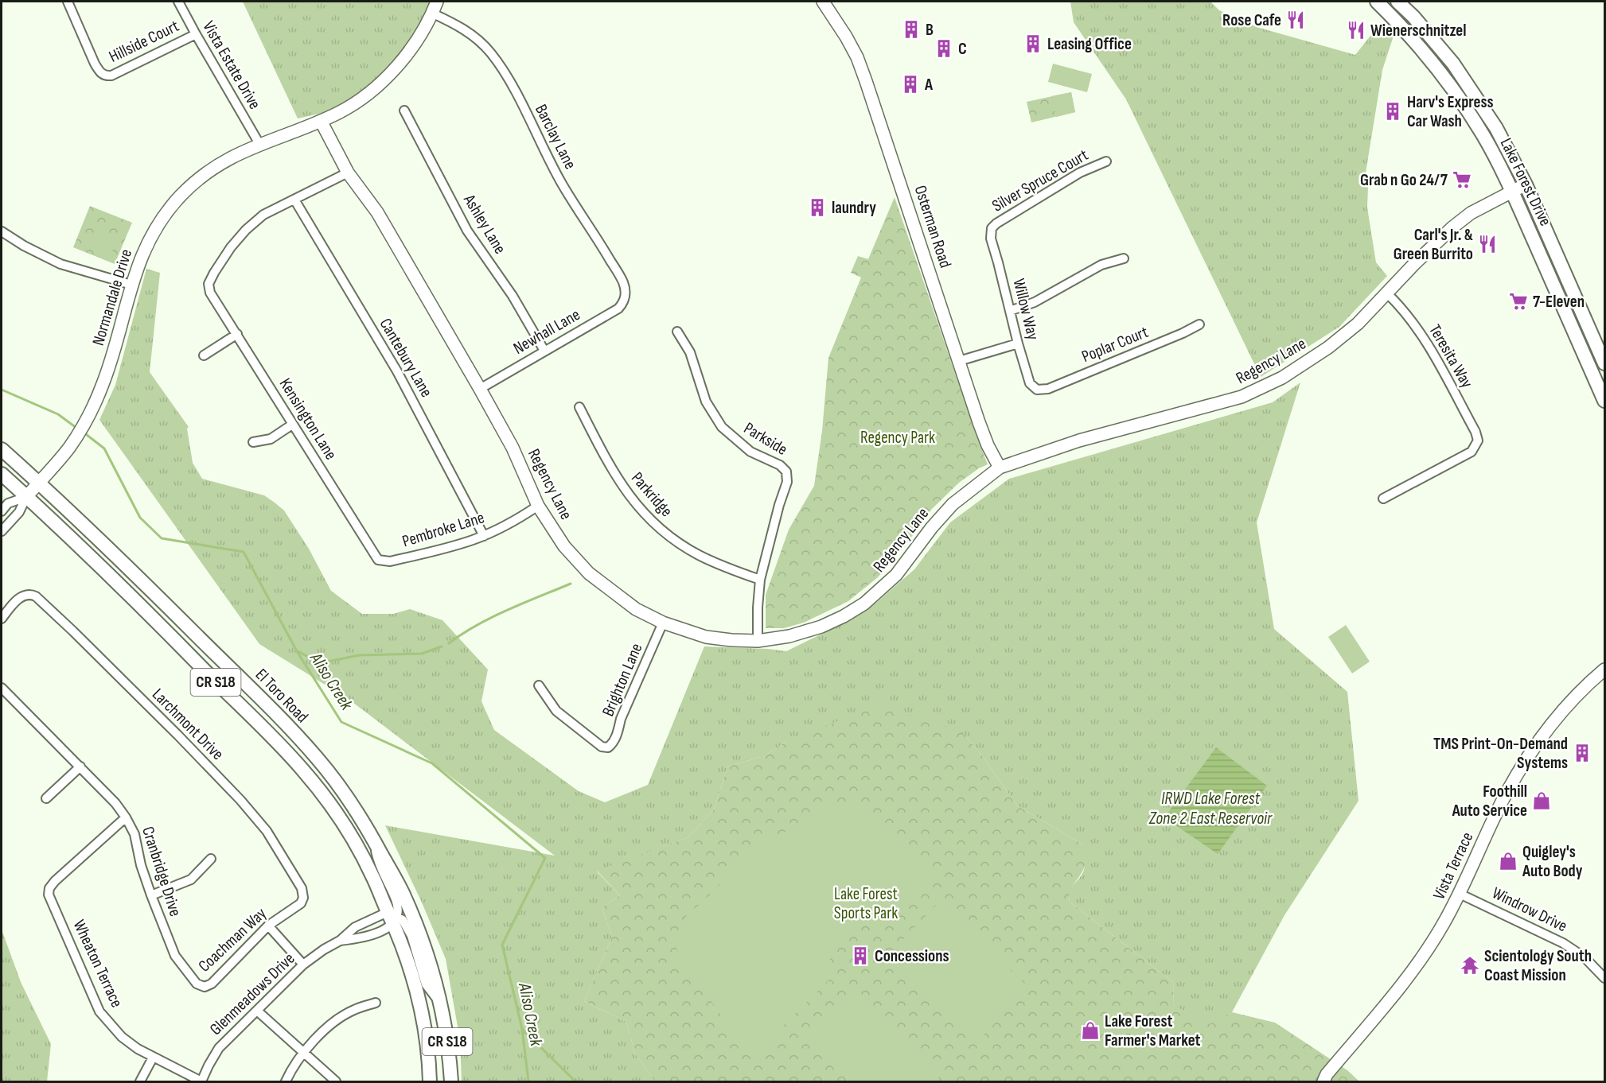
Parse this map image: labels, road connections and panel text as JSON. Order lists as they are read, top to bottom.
{
  "streets": {
    "main road": ["Lake Forest Drive", "CR S18", "El Toro Road"],
    "street": [
      "Hillside Court",
      "Vista Estate Drive",
      "Barclay Lane",
      "Silver Spruce Court",
      "Ashley Lane",
      "Osterman Road",
      "Normandale Drive",
      "Willow Way",
      "Newhall Lane",
      "Poplar Court",
      "Teresita Way",
      "Cantebury Lane",
      "Regency Lane",
      "Kensington Lane",
      "Parkside",
      "Parkridge",
      "Pembroke Lane",
      "Brighton Lane",
      "Larchmont Drive",
      "Vista Terrace",
      "Cranbridge Drive",
      "Windrow Drive",
      "Coachman Way",
      "Wheaton Terrace",
      "Glenmeadows Drive"
    ]
  },
  "crossings": [
    ["Hillside Court", "Vista Estate Drive"],
    ["Vista Estate Drive", "Normandale Drive"],
    ["Barclay Lane", "Normandale Drive"],
    ["Barclay Lane", "Newhall Lane"],
    ["Silver Spruce Court", "Willow Way"],
    ["Lake Forest Drive", "Regency Lane"],
    ["Ashley Lane", "Newhall Lane"],
    ["Osterman Road", "Regency Lane"],
    ["Normandale Drive", "Regency Lane"],
    ["Normandale Drive", "El Toro Road"],
    ["Willow Way", "Poplar Court"],
    ["Newhall Lane", "Regency Lane"],
    ["Teresita Way", "Regency Lane"],
    ["Cantebury Lane", "Kensington Lane"],
    ["Cantebury Lane", "Pembroke Lane"],
    ["Regency Lane", "Parkside"],
    ["Regency Lane", "Pembroke Lane"],
    ["Regency Lane", "Brighton Lane"],
    ["Kensington Lane", "Pembroke Lane"],
    ["Parkside", "Parkridge"],
    ["El Toro Road", "Glenmeadows Drive"],
    ["Larchmont Drive", "Coachman Way"],
    ["Vista Terrace", "Windrow Drive"],
    ["Cranbridge Drive", "Coachman Way"],
    ["Cranbridge Drive", "Wheaton Terrace"],
    ["Wheaton Terrace", "Glenmeadows Drive"]
  ],
  "water": ["Aliso Creek", "IRWD Lake Forest Zone 2 East Reservoir"],
  "parks": ["Regency Park", "Lake Forest Sports Park"],
  "places": {
    "restaurant": ["Rose Cafe", "Wienerschnitzel", "Carl's Jr. & Green Burrito"],
    "building": [
      "B",
      "Leasing Office",
      "C",
      "A",
      "Harv's Express Car Wash",
      "laundry",
      "TMS Print-On-Demand Systems",
      "Concessions"
    ],
    "supermarket": ["Grab n Go 24/7", "7-Eleven"],
    "shop": ["Foothill Auto Service", "Quigley's Auto Body", "Lake Forest Farmer's Market"],
    "temple": ["Scientology South Coast Mission"]
  }
}
